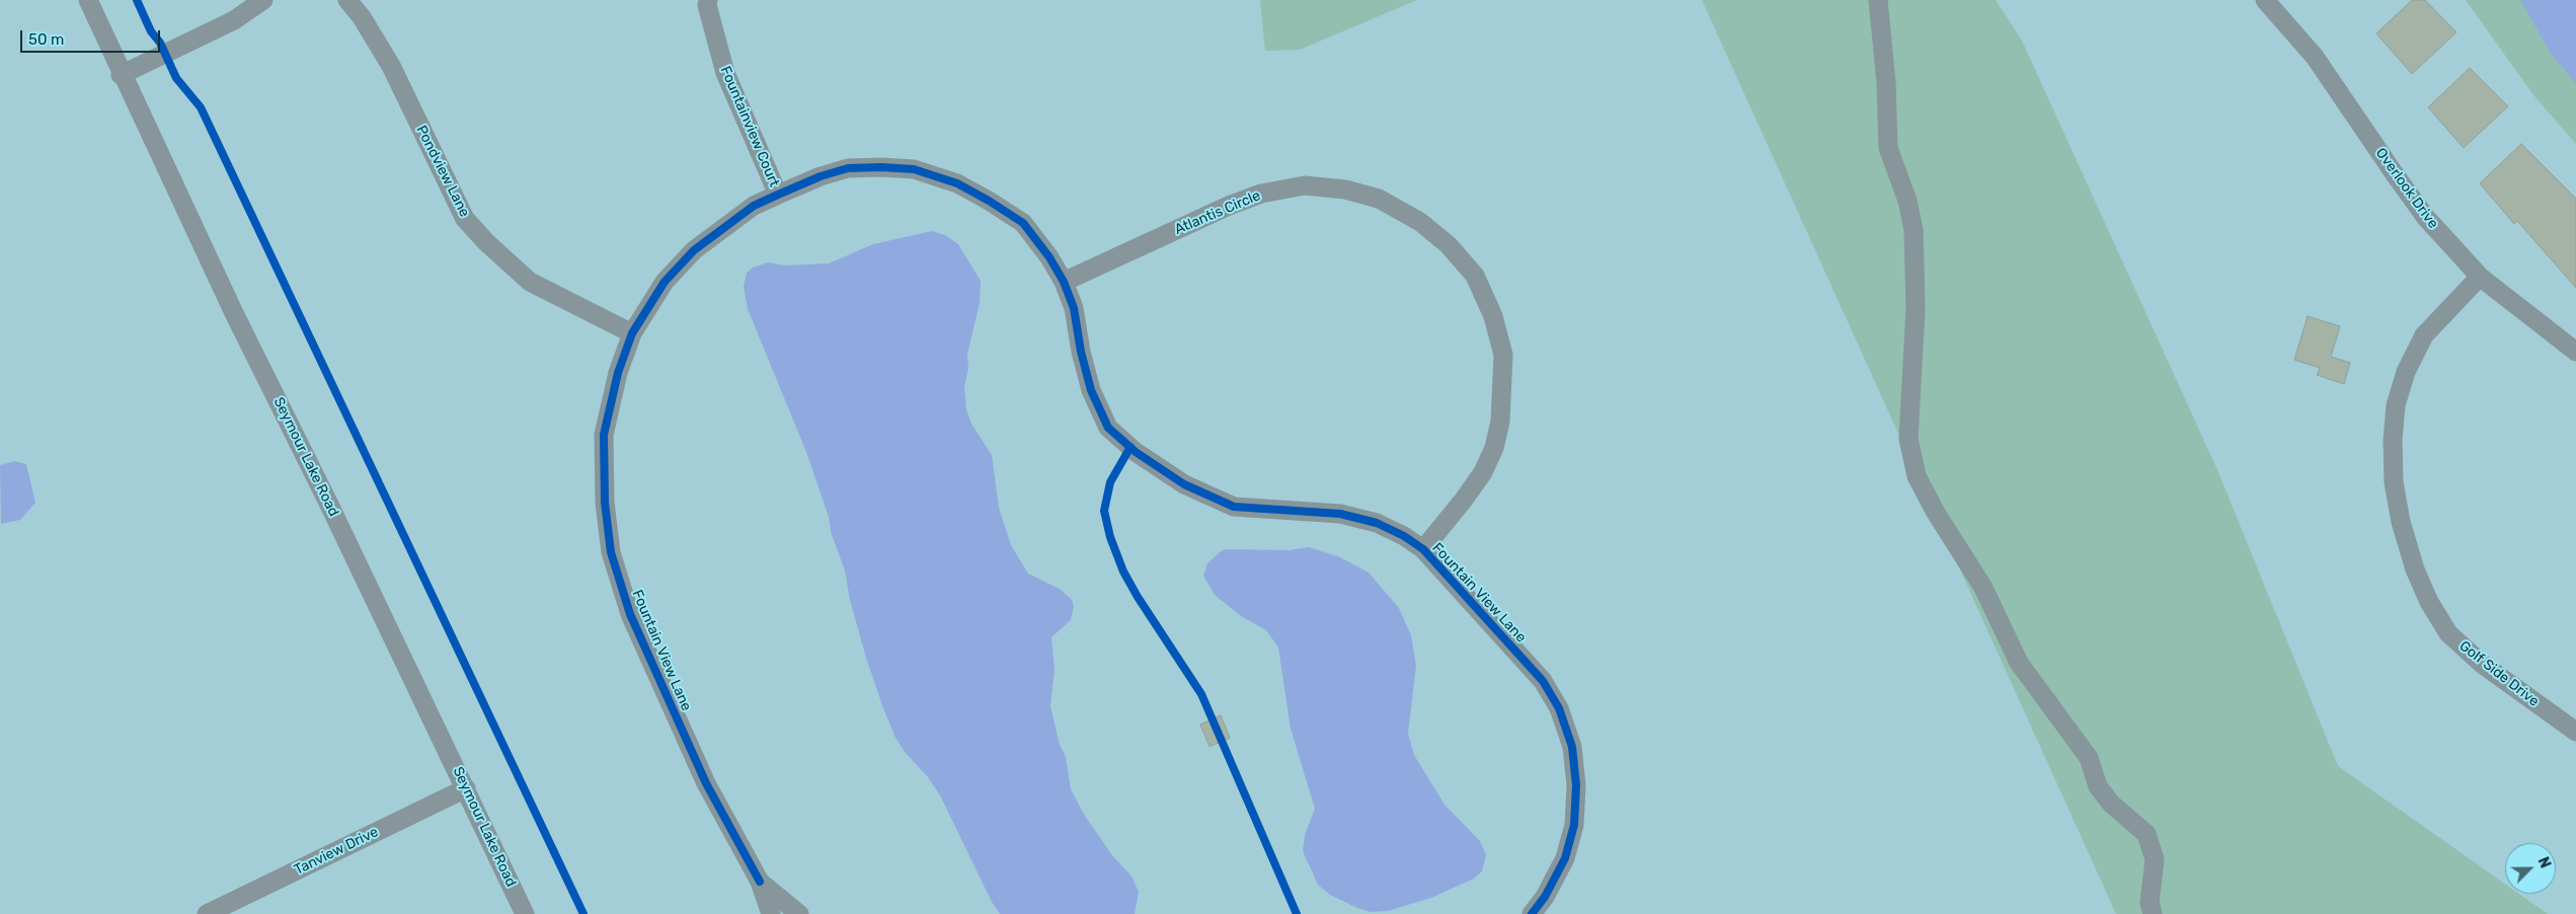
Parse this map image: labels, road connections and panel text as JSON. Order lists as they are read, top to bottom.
{
  "streets": {
    "street": [
      "Fountainview Court",
      "Pondview Lane",
      "Overlook Drive",
      "Atlantis Circle",
      "Seymour Lake Road",
      "Fountain View Lane",
      "Golf Side Drive",
      "Tanview Drive"
    ]
  },
  "crossings": [
    ["Fountainview Court", "Fountain View Lane"],
    ["Pondview Lane", "Fountain View Lane"],
    ["Overlook Drive", "Golf Side Drive"],
    ["Atlantis Circle", "Fountain View Lane"],
    ["Seymour Lake Road", "Tanview Drive"]
  ],
  "scale_bar": "50 m",
  "north": "top right"
}
